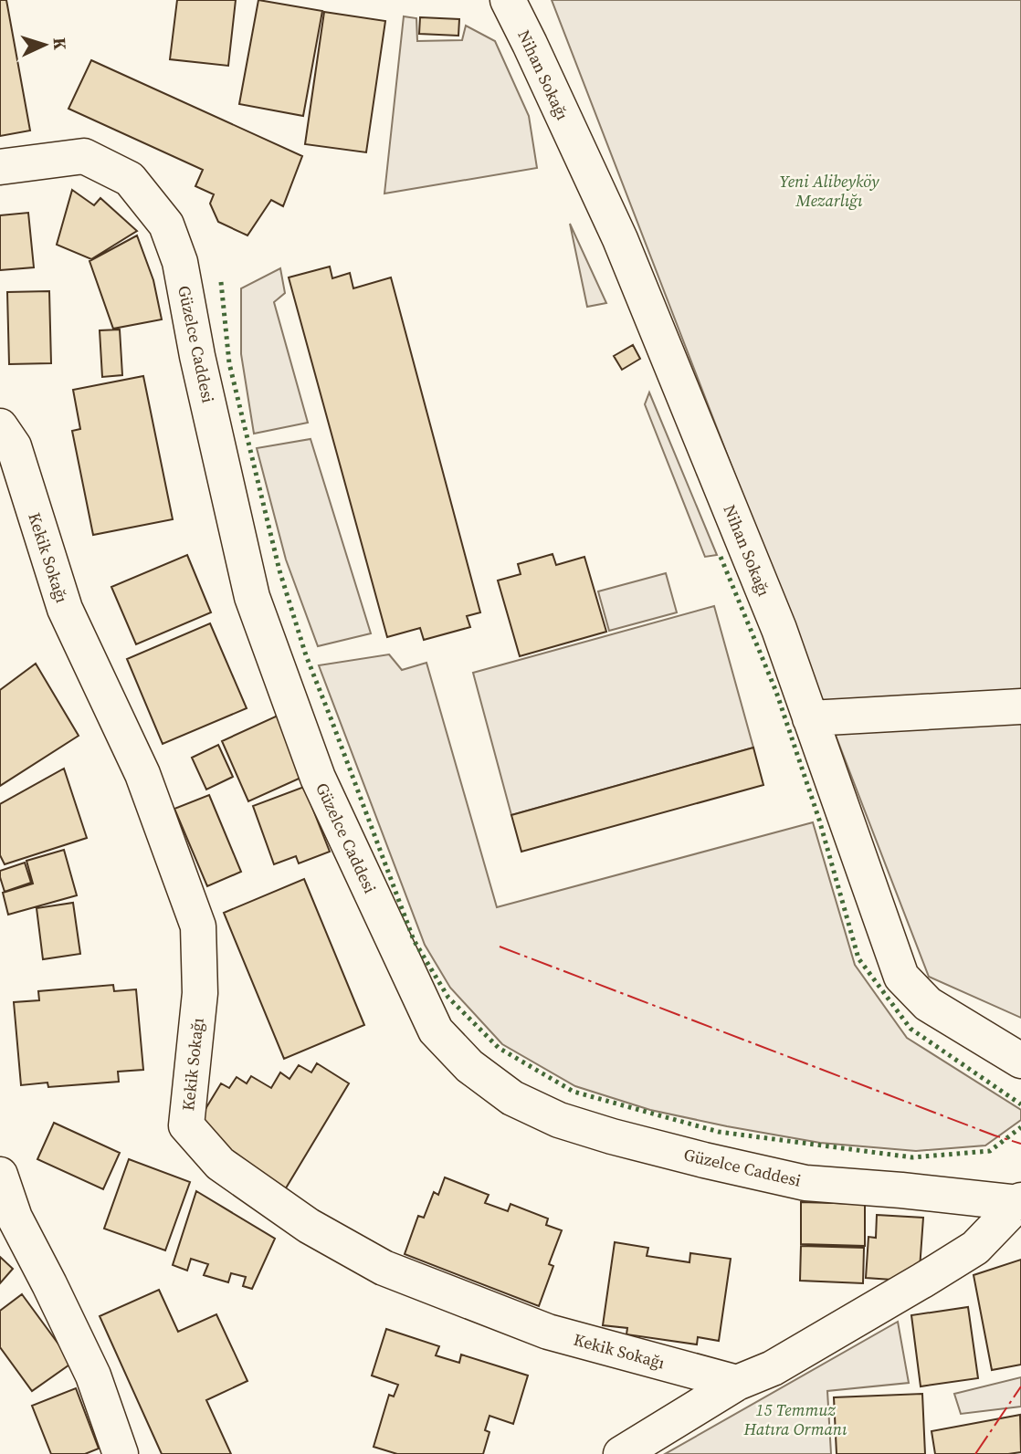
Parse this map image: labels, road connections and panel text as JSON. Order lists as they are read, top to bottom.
{
  "streets": {
    "street": ["Nihan Sokağı", "Güzelce Caddesi", "Kekik Sokağı"]
  },
  "parks": ["Yeni Alibeyköy Mezarlığı", "15 Temmuz Hatıra Ormanı"],
  "north": "right"
}
